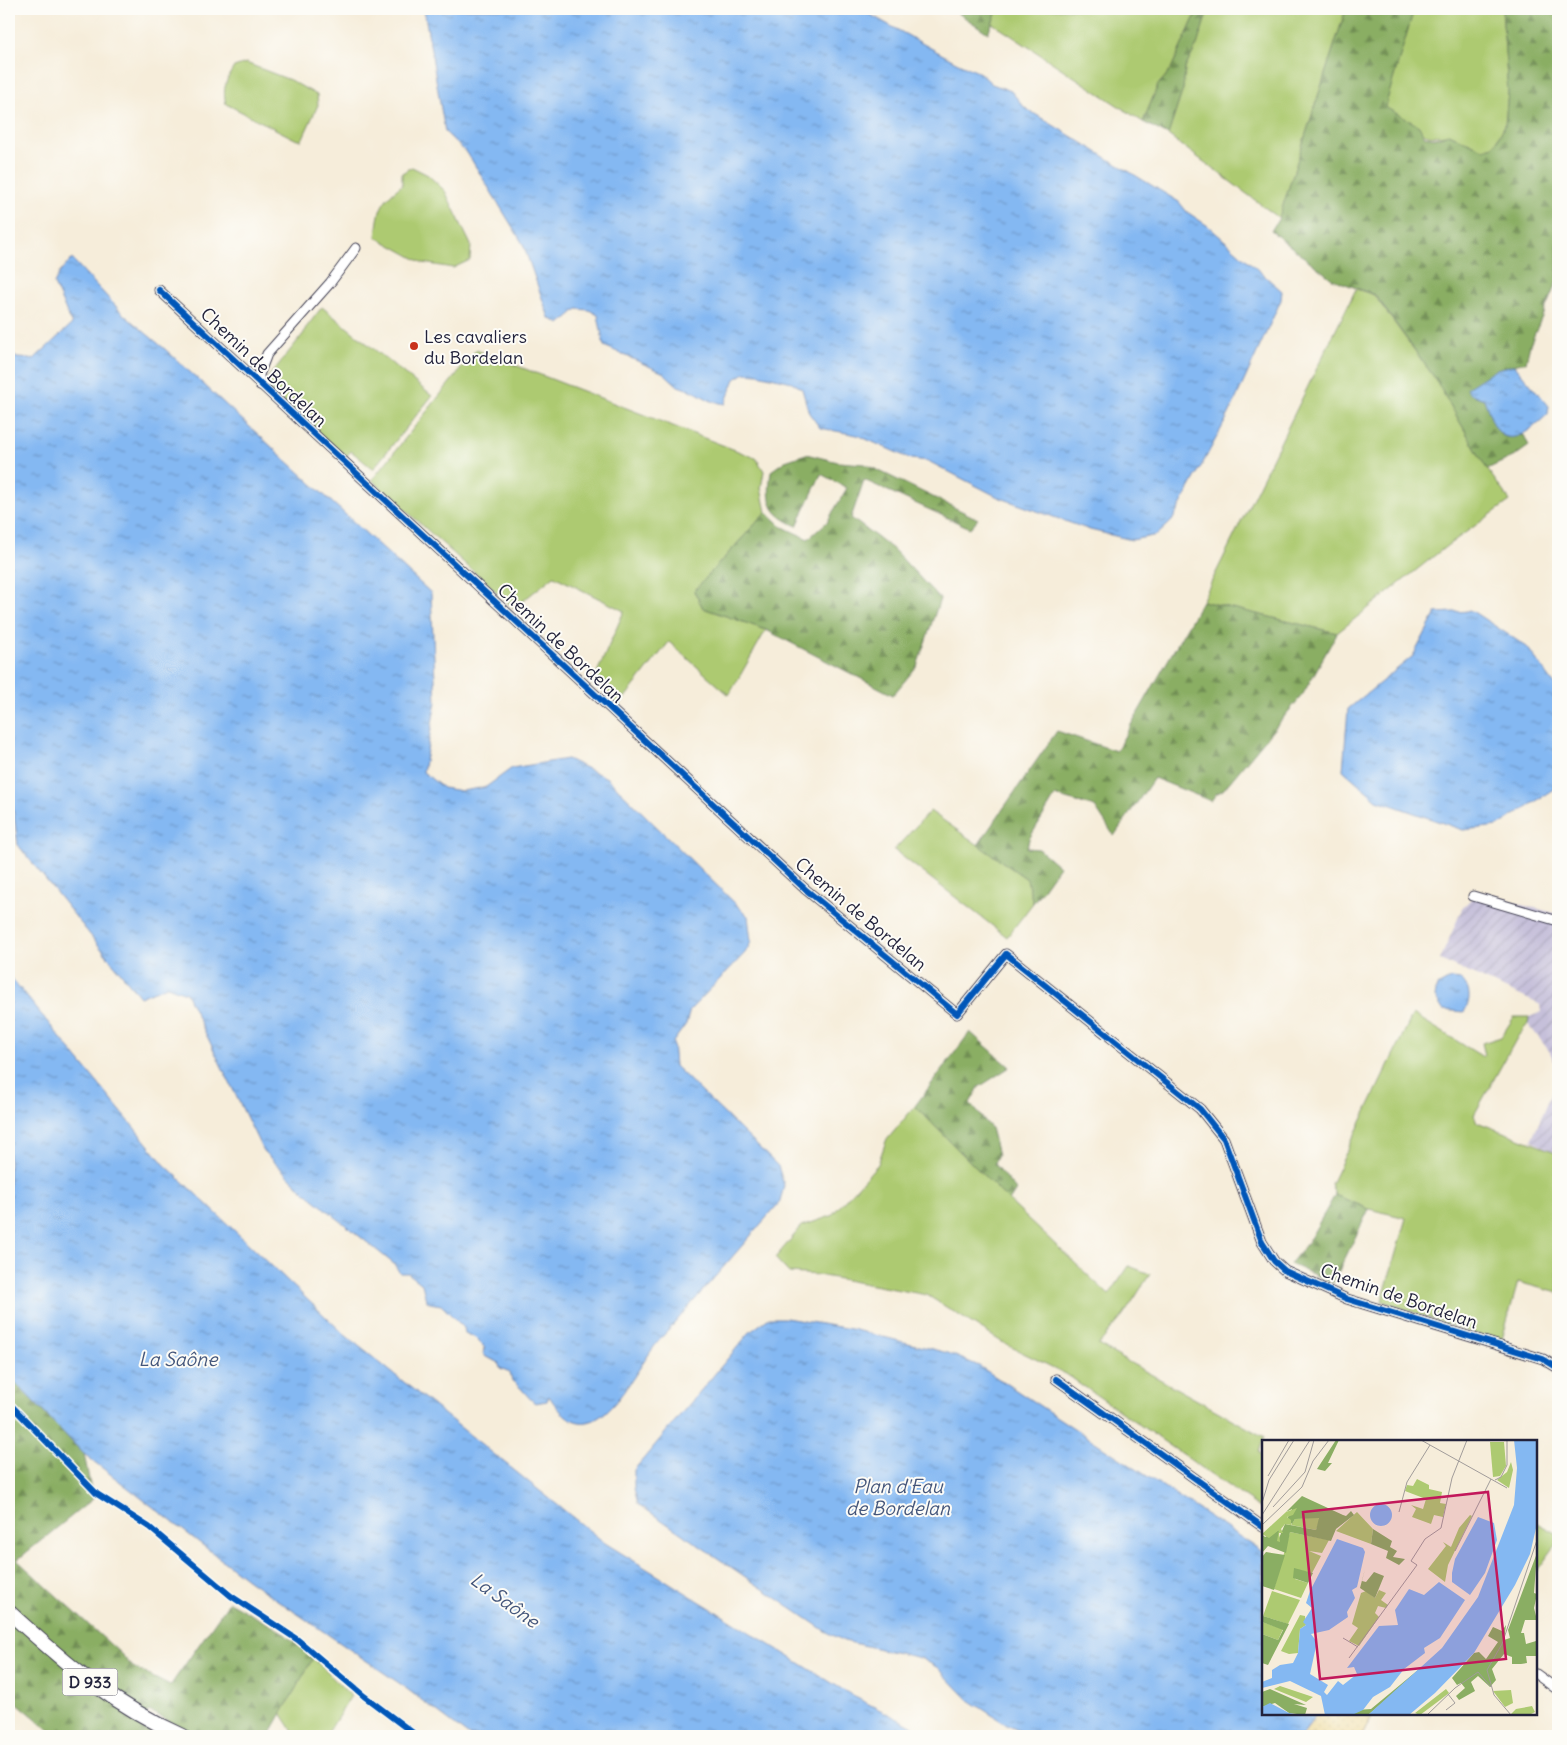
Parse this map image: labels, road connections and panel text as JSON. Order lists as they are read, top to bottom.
{
  "streets": {
    "main road": ["D 933"],
    "street": ["Chemin de Bordelan"]
  },
  "water": ["La Saône", "Plan d'Eau de Bordelan"],
  "places": ["Les cavaliers du Bordelan"]
}
